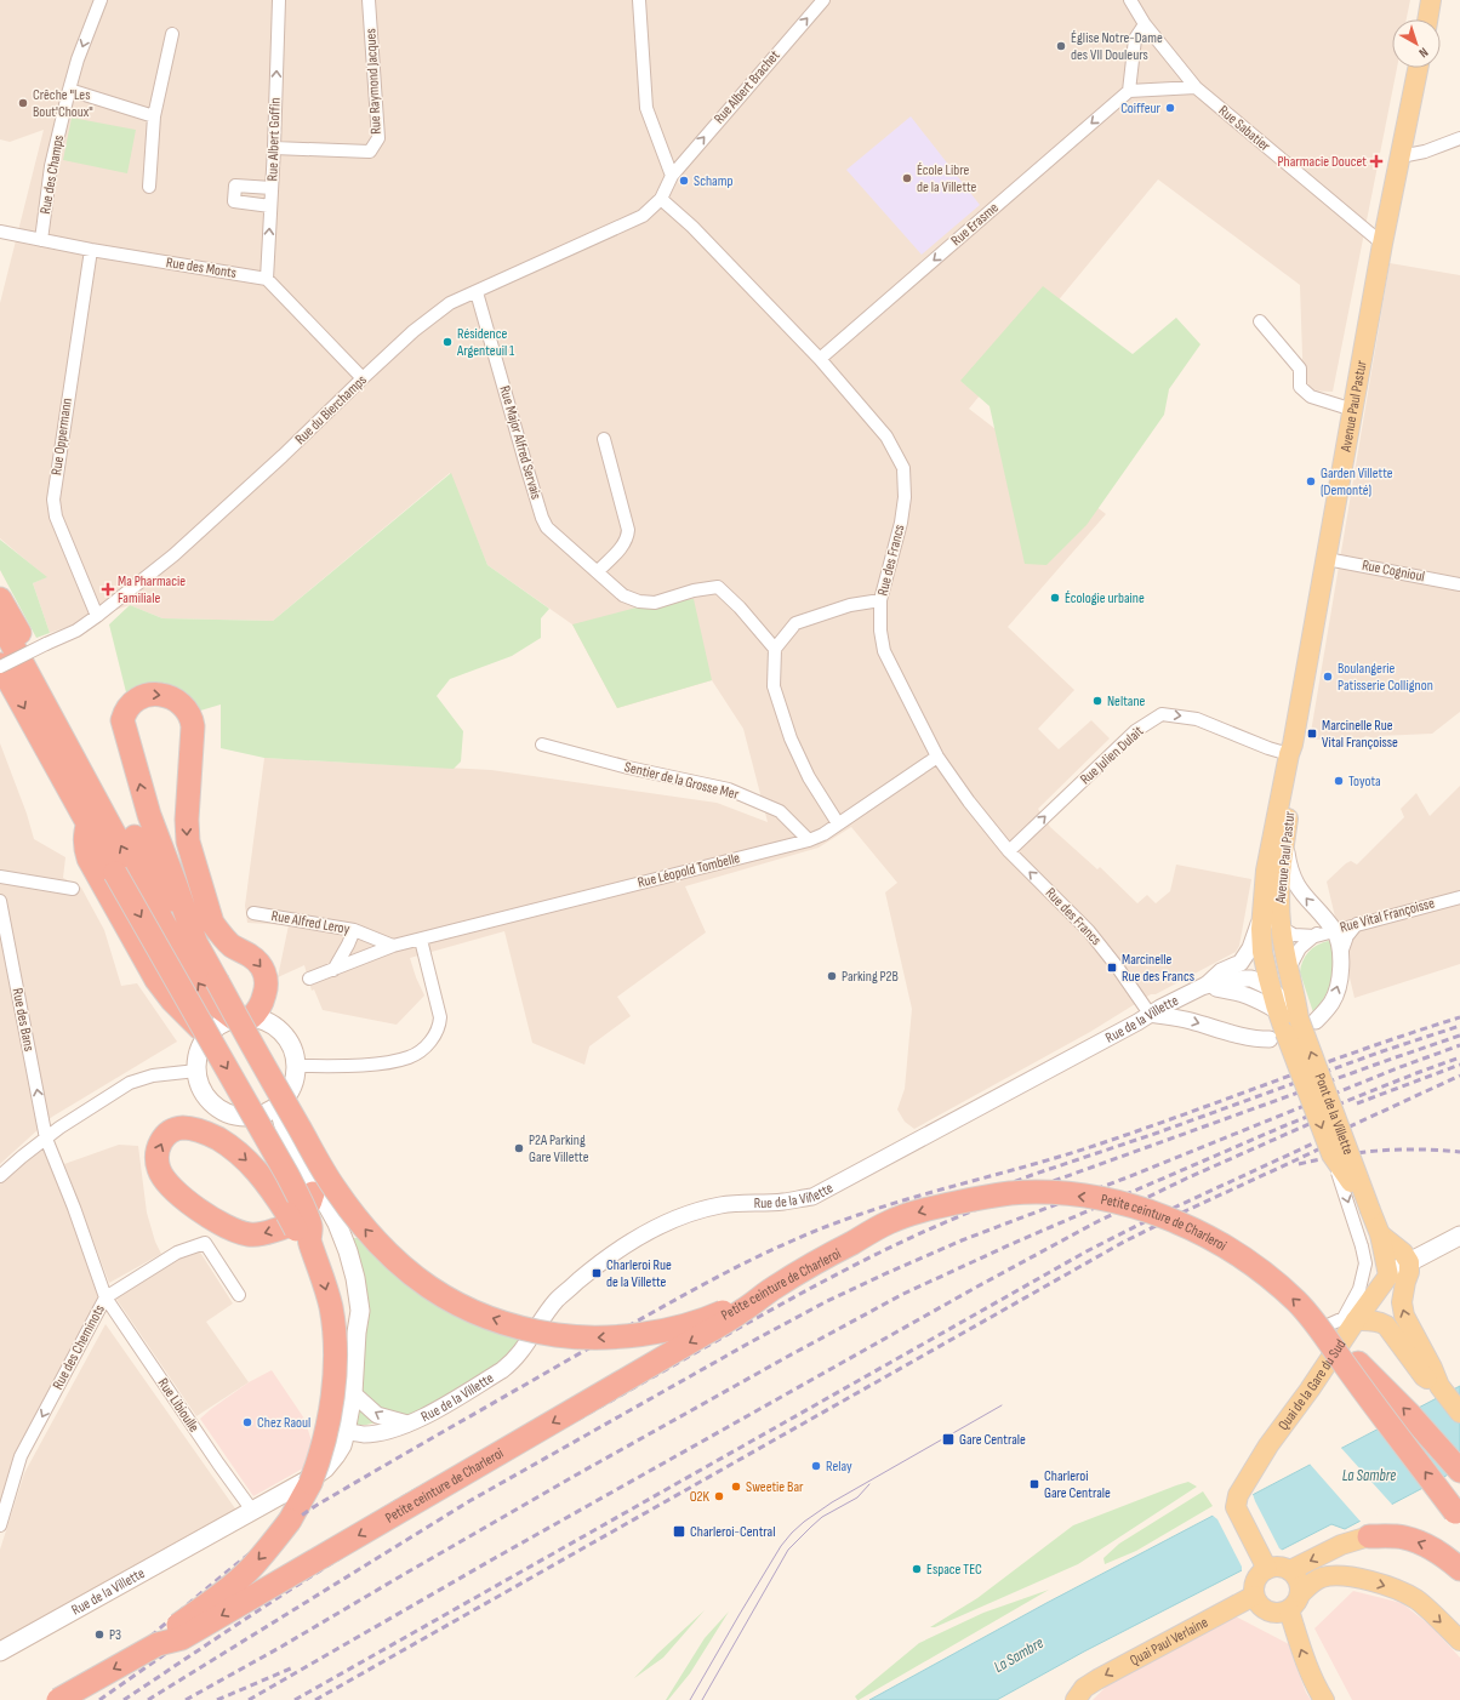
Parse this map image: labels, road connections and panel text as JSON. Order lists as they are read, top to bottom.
{
  "streets": {
    "highway": ["Petite ceinture de Charleroi"],
    "main road": [
      "Avenue Paul Pastur",
      "Rue de la Villette",
      "Pont de la Villette",
      "Quai de la Gare du Sud",
      "Quai Paul Verlaine"
    ],
    "street": [
      "Rue Raymond Jacques",
      "Rue Albert Brachet",
      "Rue Sabatier",
      "Rue Albert Goffin",
      "Rue des Champs",
      "Rue Erasme",
      "Rue des Monts",
      "Rue du Bierchamps",
      "Rue Oppermann",
      "Rue Major Alfred Servais",
      "Rue des Francs",
      "Rue Cognioul",
      "Rue Julien Dulait",
      "Sentier de la Grosse Mer",
      "Rue Léopold Tombelle",
      "Rue Vital Françoisse",
      "Rue Alfred Leroy",
      "Rue des Bans",
      "Rue des Cheminots",
      "Rue Libioulle"
    ]
  },
  "crossings": [
    ["Rue Raymond Jacques", "Rue Albert Goffin"],
    ["Rue Albert Brachet", "Rue du Bierchamps"],
    ["Rue Sabatier", "Avenue Paul Pastur"],
    ["Rue Albert Goffin", "Rue des Monts"],
    ["Rue des Champs", "Rue des Monts"],
    ["Rue Erasme", "Rue des Francs"],
    ["Rue des Monts", "Rue Oppermann"],
    ["Avenue Paul Pastur", "Rue Cognioul"],
    ["Avenue Paul Pastur", "Rue Julien Dulait"],
    ["Avenue Paul Pastur", "Rue Vital Françoisse"],
    ["Avenue Paul Pastur", "Rue de la Villette"],
    ["Avenue Paul Pastur", "Pont de la Villette"],
    ["Rue du Bierchamps", "Rue Oppermann"],
    ["Rue du Bierchamps", "Rue Major Alfred Servais"],
    ["Rue du Bierchamps", "Rue des Francs"],
    ["Rue des Francs", "Rue Julien Dulait"],
    ["Rue des Francs", "Rue Léopold Tombelle"],
    ["Rue des Francs", "Rue de la Villette"],
    ["Sentier de la Grosse Mer", "Rue Léopold Tombelle"],
    ["Rue Léopold Tombelle", "Rue Alfred Leroy"],
    ["Rue de la Villette", "Pont de la Villette"],
    ["Rue de la Villette", "Rue Libioulle"],
    ["Rue des Bans", "Rue des Cheminots"],
    ["Pont de la Villette", "Petite ceinture de Charleroi"],
    ["Pont de la Villette", "Quai de la Gare du Sud"],
    ["Rue des Cheminots", "Rue Libioulle"],
    ["Quai de la Gare du Sud", "Quai Paul Verlaine"]
  ],
  "one_way": [
    "Rue Albert Brachet",
    "Rue Albert Goffin",
    "Rue Erasme",
    "Rue Julien Dulait",
    "Rue des Bans",
    "Petite ceinture de Charleroi",
    "Rue des Cheminots",
    "Quai Paul Verlaine"
  ],
  "water": ["La Sambre"],
  "places": {
    "other": [
      "Église Notre-Dame des VII Douleurs",
      "Crêche \"Les Bout'Choux\"",
      "Coiffeur",
      "École Libre de la Villette",
      "Schamp",
      "Résidence Argenteuil 1",
      "Garden Villette (Demonté)",
      "Écologie urbaine",
      "Boulangerie Patisserie Collignon",
      "Neltane",
      "Toyota",
      "Parking P2B",
      "P2A Parking Gare Villette",
      "Chez Raoul",
      "Relay",
      "Sweetie Bar",
      "O2K",
      "Espace TEC",
      "P3"
    ],
    "health": ["Pharmacie Doucet", "Ma Pharmacie Familiale"],
    "transit": [
      "Marcinelle Rue Vital Françoisse",
      "Marcinelle Rue des Francs",
      "Charleroi Rue de la Villette",
      "Gare Centrale",
      "Charleroi Gare Centrale",
      "Charleroi-Central"
    ]
  },
  "north": "bottom right"
}
